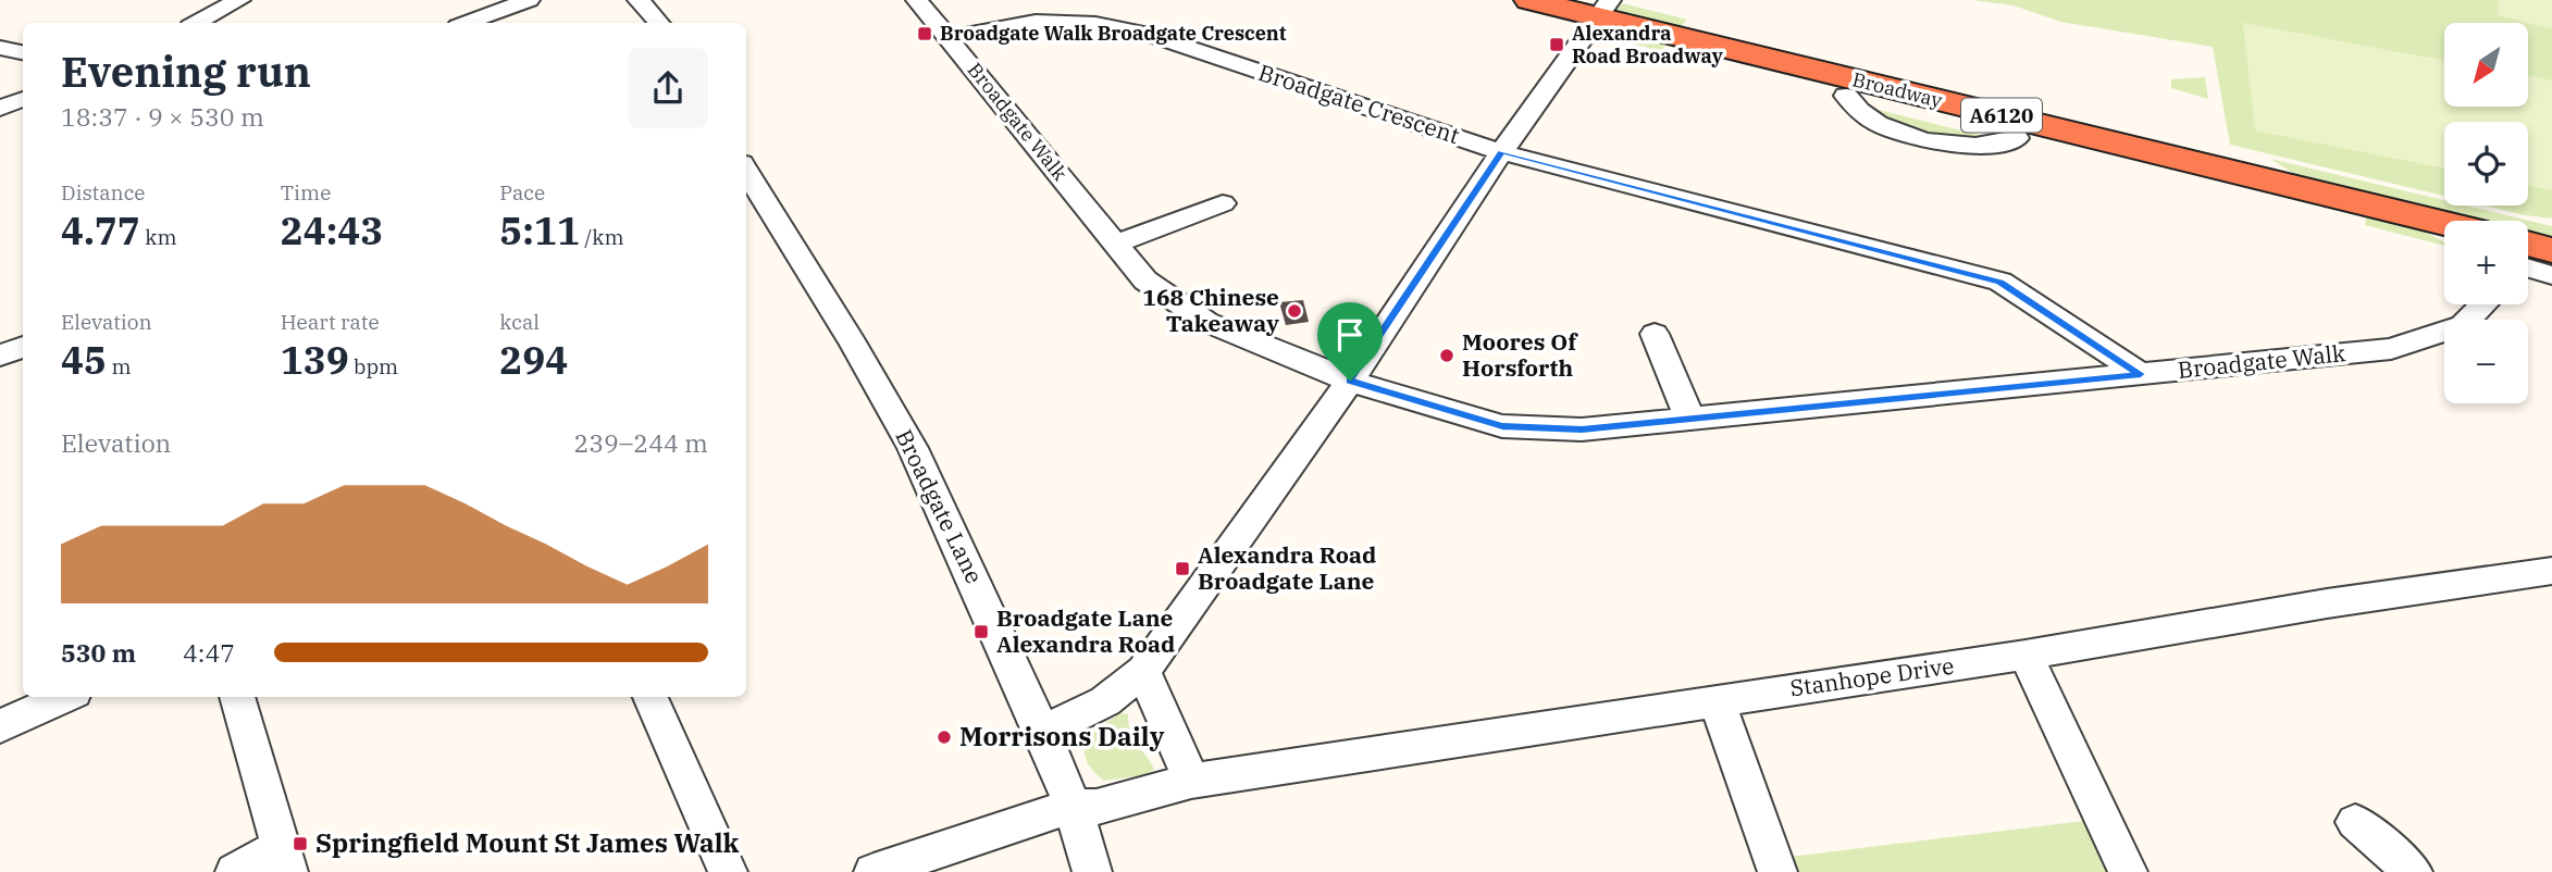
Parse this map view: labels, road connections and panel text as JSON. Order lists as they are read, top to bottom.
{
  "streets": {
    "highway": ["Broadway", "A6120"],
    "street": [
      "Broadgate Crescent",
      "Broadgate Walk",
      "Broadgate Lane",
      "Stanhope Drive"
    ]
  },
  "crossings": [
    ["Broadgate Crescent", "Broadgate Walk"],
    ["Broadgate Lane", "Stanhope Drive"]
  ],
  "places": {
    "transit": [
      "Broadgate Walk Broadgate Crescent",
      "Alexandra Road Broadway",
      "Alexandra Road Broadgate Lane",
      "Broadgate Lane Alexandra Road",
      "Springfield Mount St James Walk"
    ],
    "other": ["168 Chinese Takeaway", "Moores Of Horsforth", "Morrisons Daily"]
  },
  "north": "bottom left",
  "page": {
    "map_buttons": ["+", "−"],
    "heading": ["Evening run", "18:37 · 9 × 530 m"],
    "stats": [
      ["Distance", "4.77 km"],
      ["Time", "24:43"],
      ["Pace", "5:11 /km"],
      ["Elevation", "45 m"],
      ["Heart rate", "139 bpm"],
      ["kcal", "294"]
    ],
    "chart": ["Elevation", "239–244 m"],
    "list": [
      {
        "name": "530 m",
        "note": "4:47"
      }
    ]
  }
}
